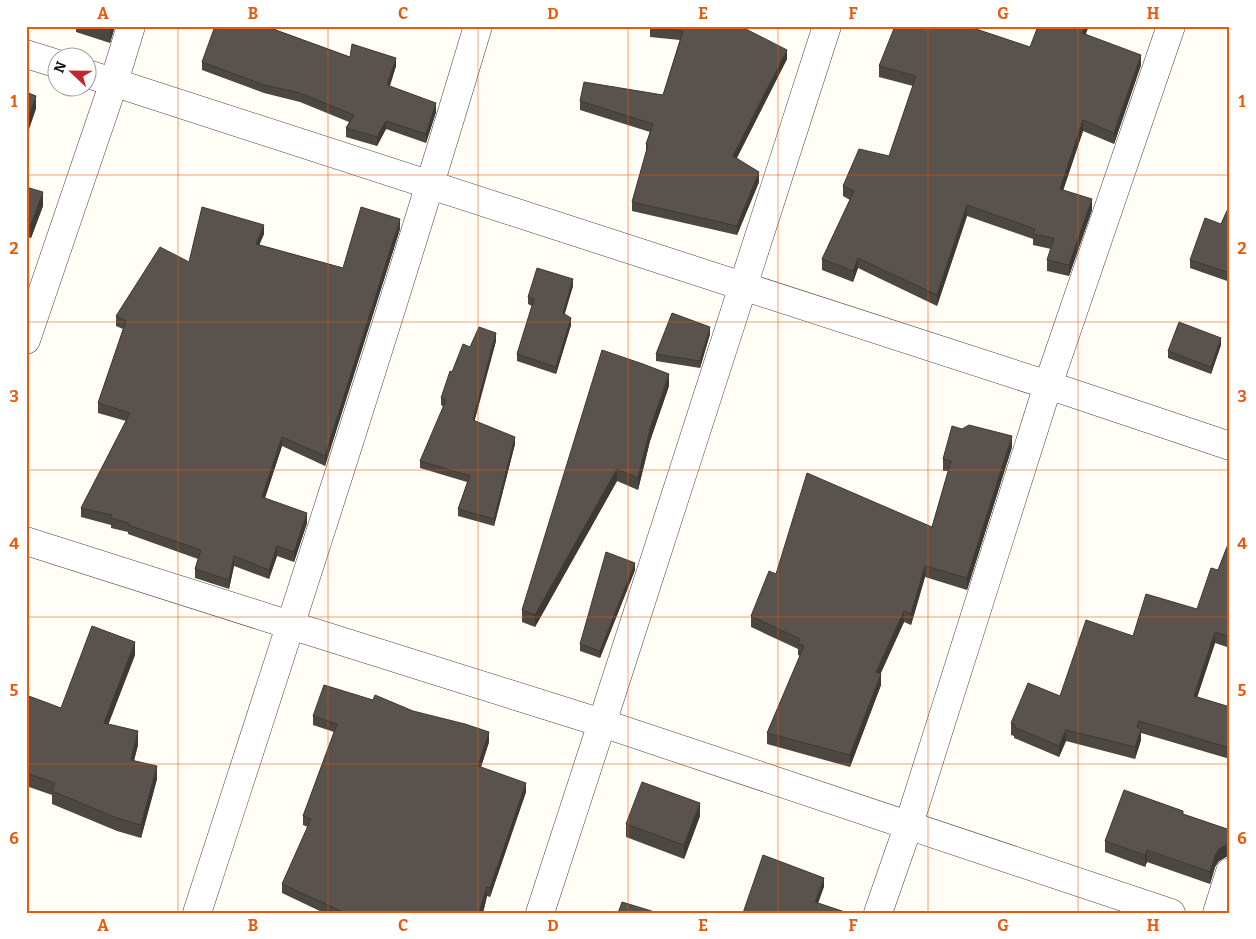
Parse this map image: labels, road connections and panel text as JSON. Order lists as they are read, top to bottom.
{
  "north": "left",
  "grid": {
    "columns": [
      "A",
      "B",
      "C",
      "D",
      "E",
      "F",
      "G",
      "H"
    ],
    "rows": [
      "1",
      "2",
      "3",
      "4",
      "5",
      "6"
    ]
  }
}
